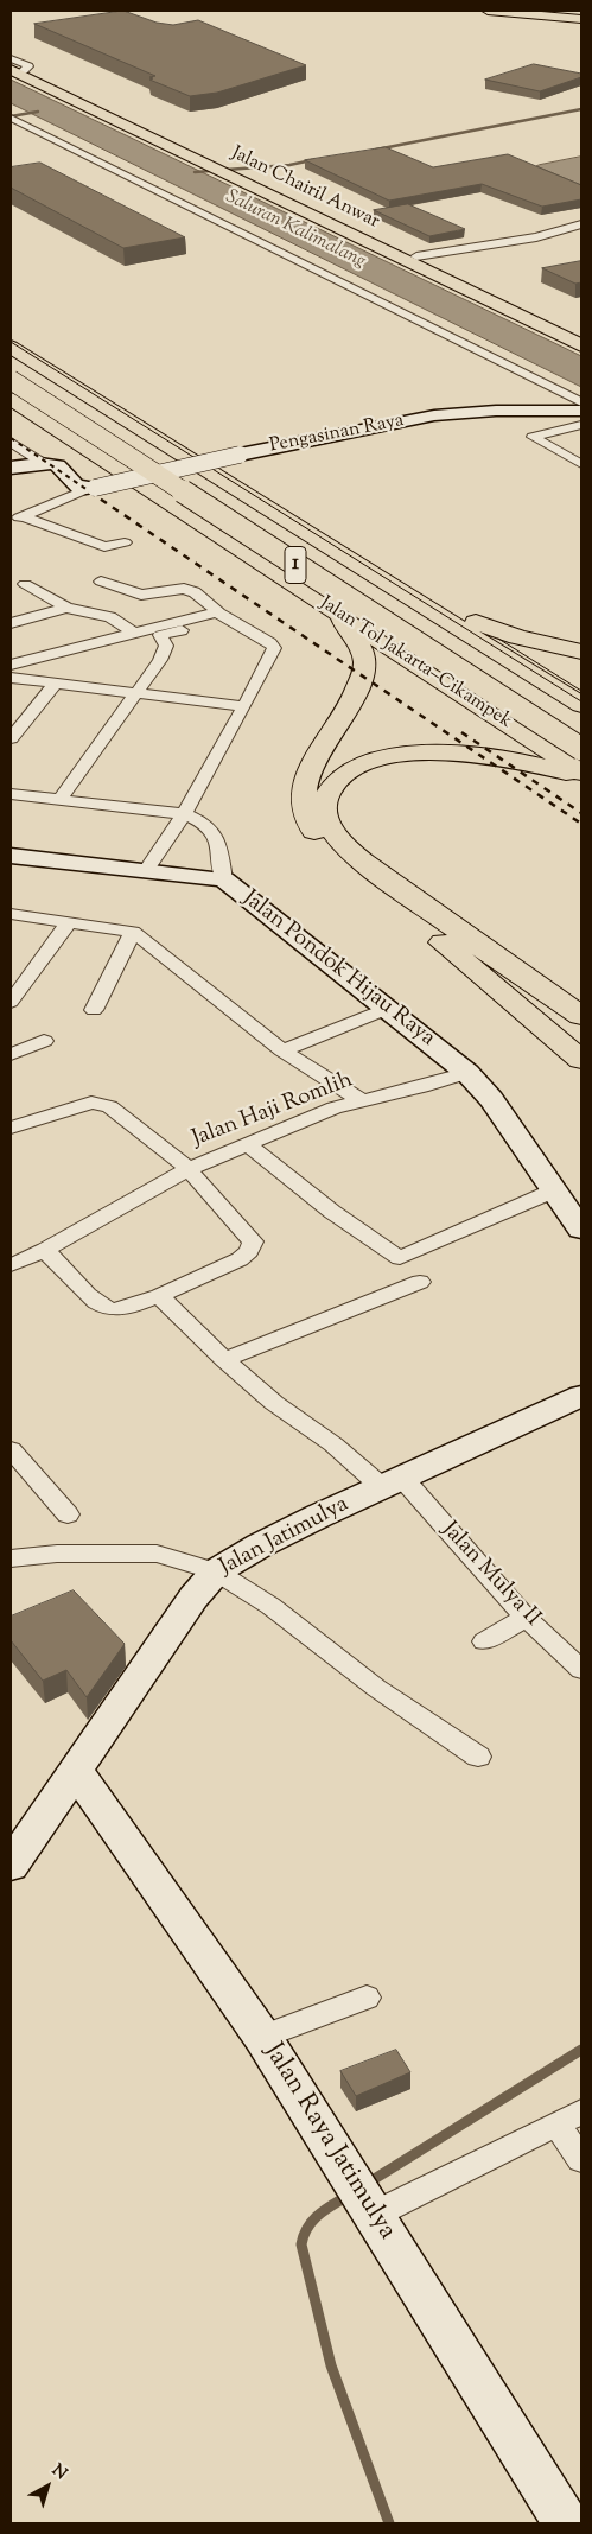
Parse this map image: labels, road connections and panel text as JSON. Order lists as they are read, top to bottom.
{
  "streets": {
    "main road": ["Jalan Chairil Anwar", "1", "Jalan Tol Jakarta–Cikampek"],
    "street": [
      "Pengasinan Raya",
      "Jalan Pondok Hijau Raya",
      "Jalan Haji Romlih",
      "Jalan Jatimulya",
      "Jalan Mulya II",
      "Jalan Raya Jatimulya"
    ]
  },
  "crossings": [
    ["Jalan Pondok Hijau Raya", "Jalan Haji Romlih"],
    ["Jalan Jatimulya", "Jalan Mulya II"],
    ["Jalan Jatimulya", "Jalan Raya Jatimulya"]
  ],
  "water": ["Saluran Kalimalang"],
  "north": "top right"
}
